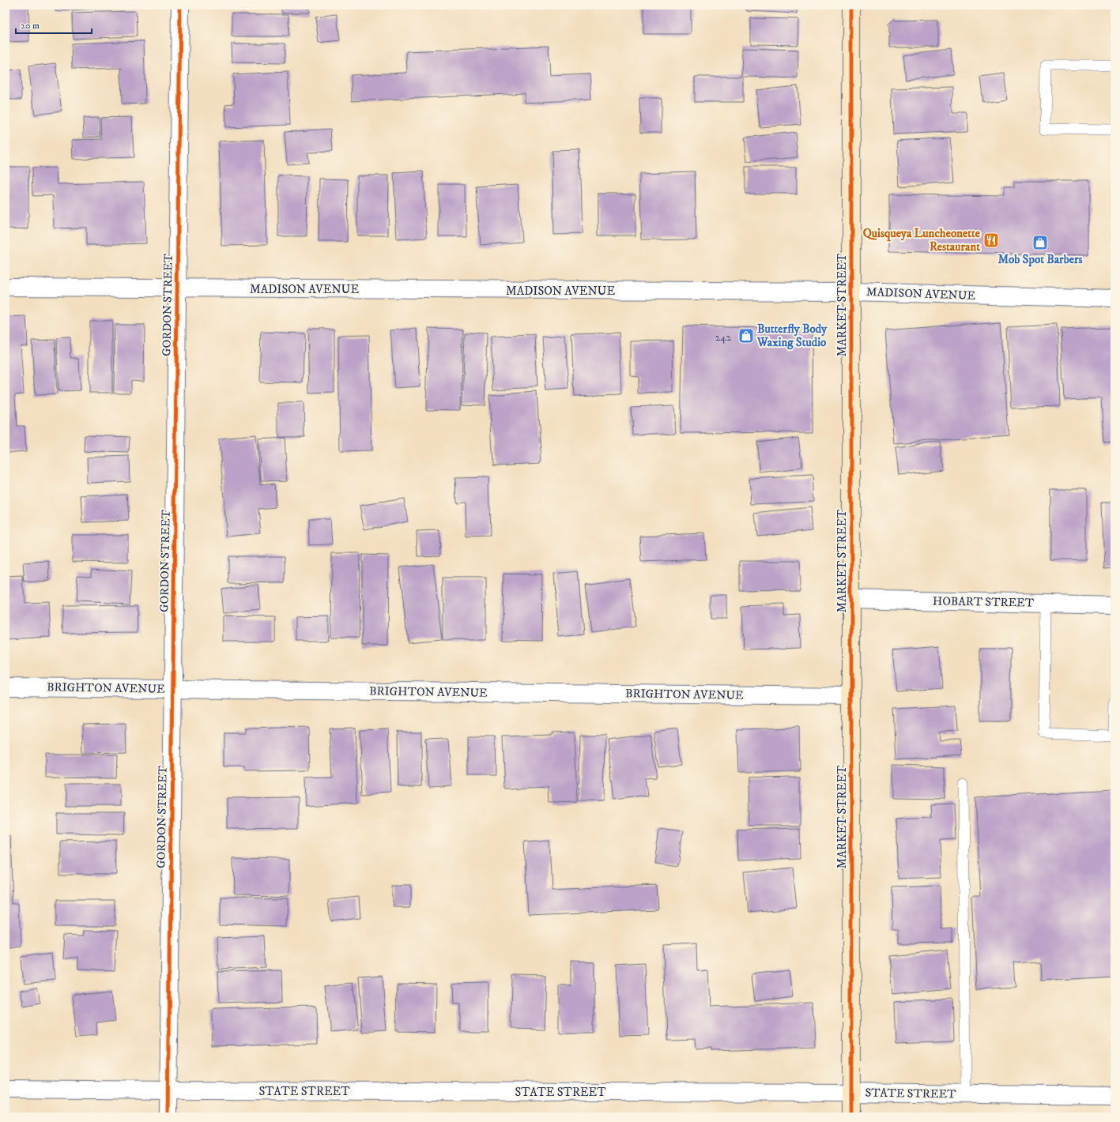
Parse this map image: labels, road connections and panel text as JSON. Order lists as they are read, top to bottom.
{
  "streets": {
    "street": [
      "MADISON AVENUE",
      "GORDON STREET",
      "MARKET STREET",
      "HOBART STREET",
      "BRIGHTON AVENUE",
      "STATE STREET"
    ]
  },
  "crossings": [
    ["MADISON AVENUE", "GORDON STREET"],
    ["MADISON AVENUE", "MARKET STREET"],
    ["GORDON STREET", "BRIGHTON AVENUE"],
    ["GORDON STREET", "STATE STREET"],
    ["MARKET STREET", "HOBART STREET"],
    ["MARKET STREET", "BRIGHTON AVENUE"],
    ["MARKET STREET", "STATE STREET"]
  ],
  "places": {
    "restaurant": ["Quisqueya Luncheonette Restaurant"],
    "shop": ["Mob Spot Barbers", "Butterfly Body Waxing Studio"]
  },
  "house_numbers": ["242"],
  "scale_bar": "20 m"
}
